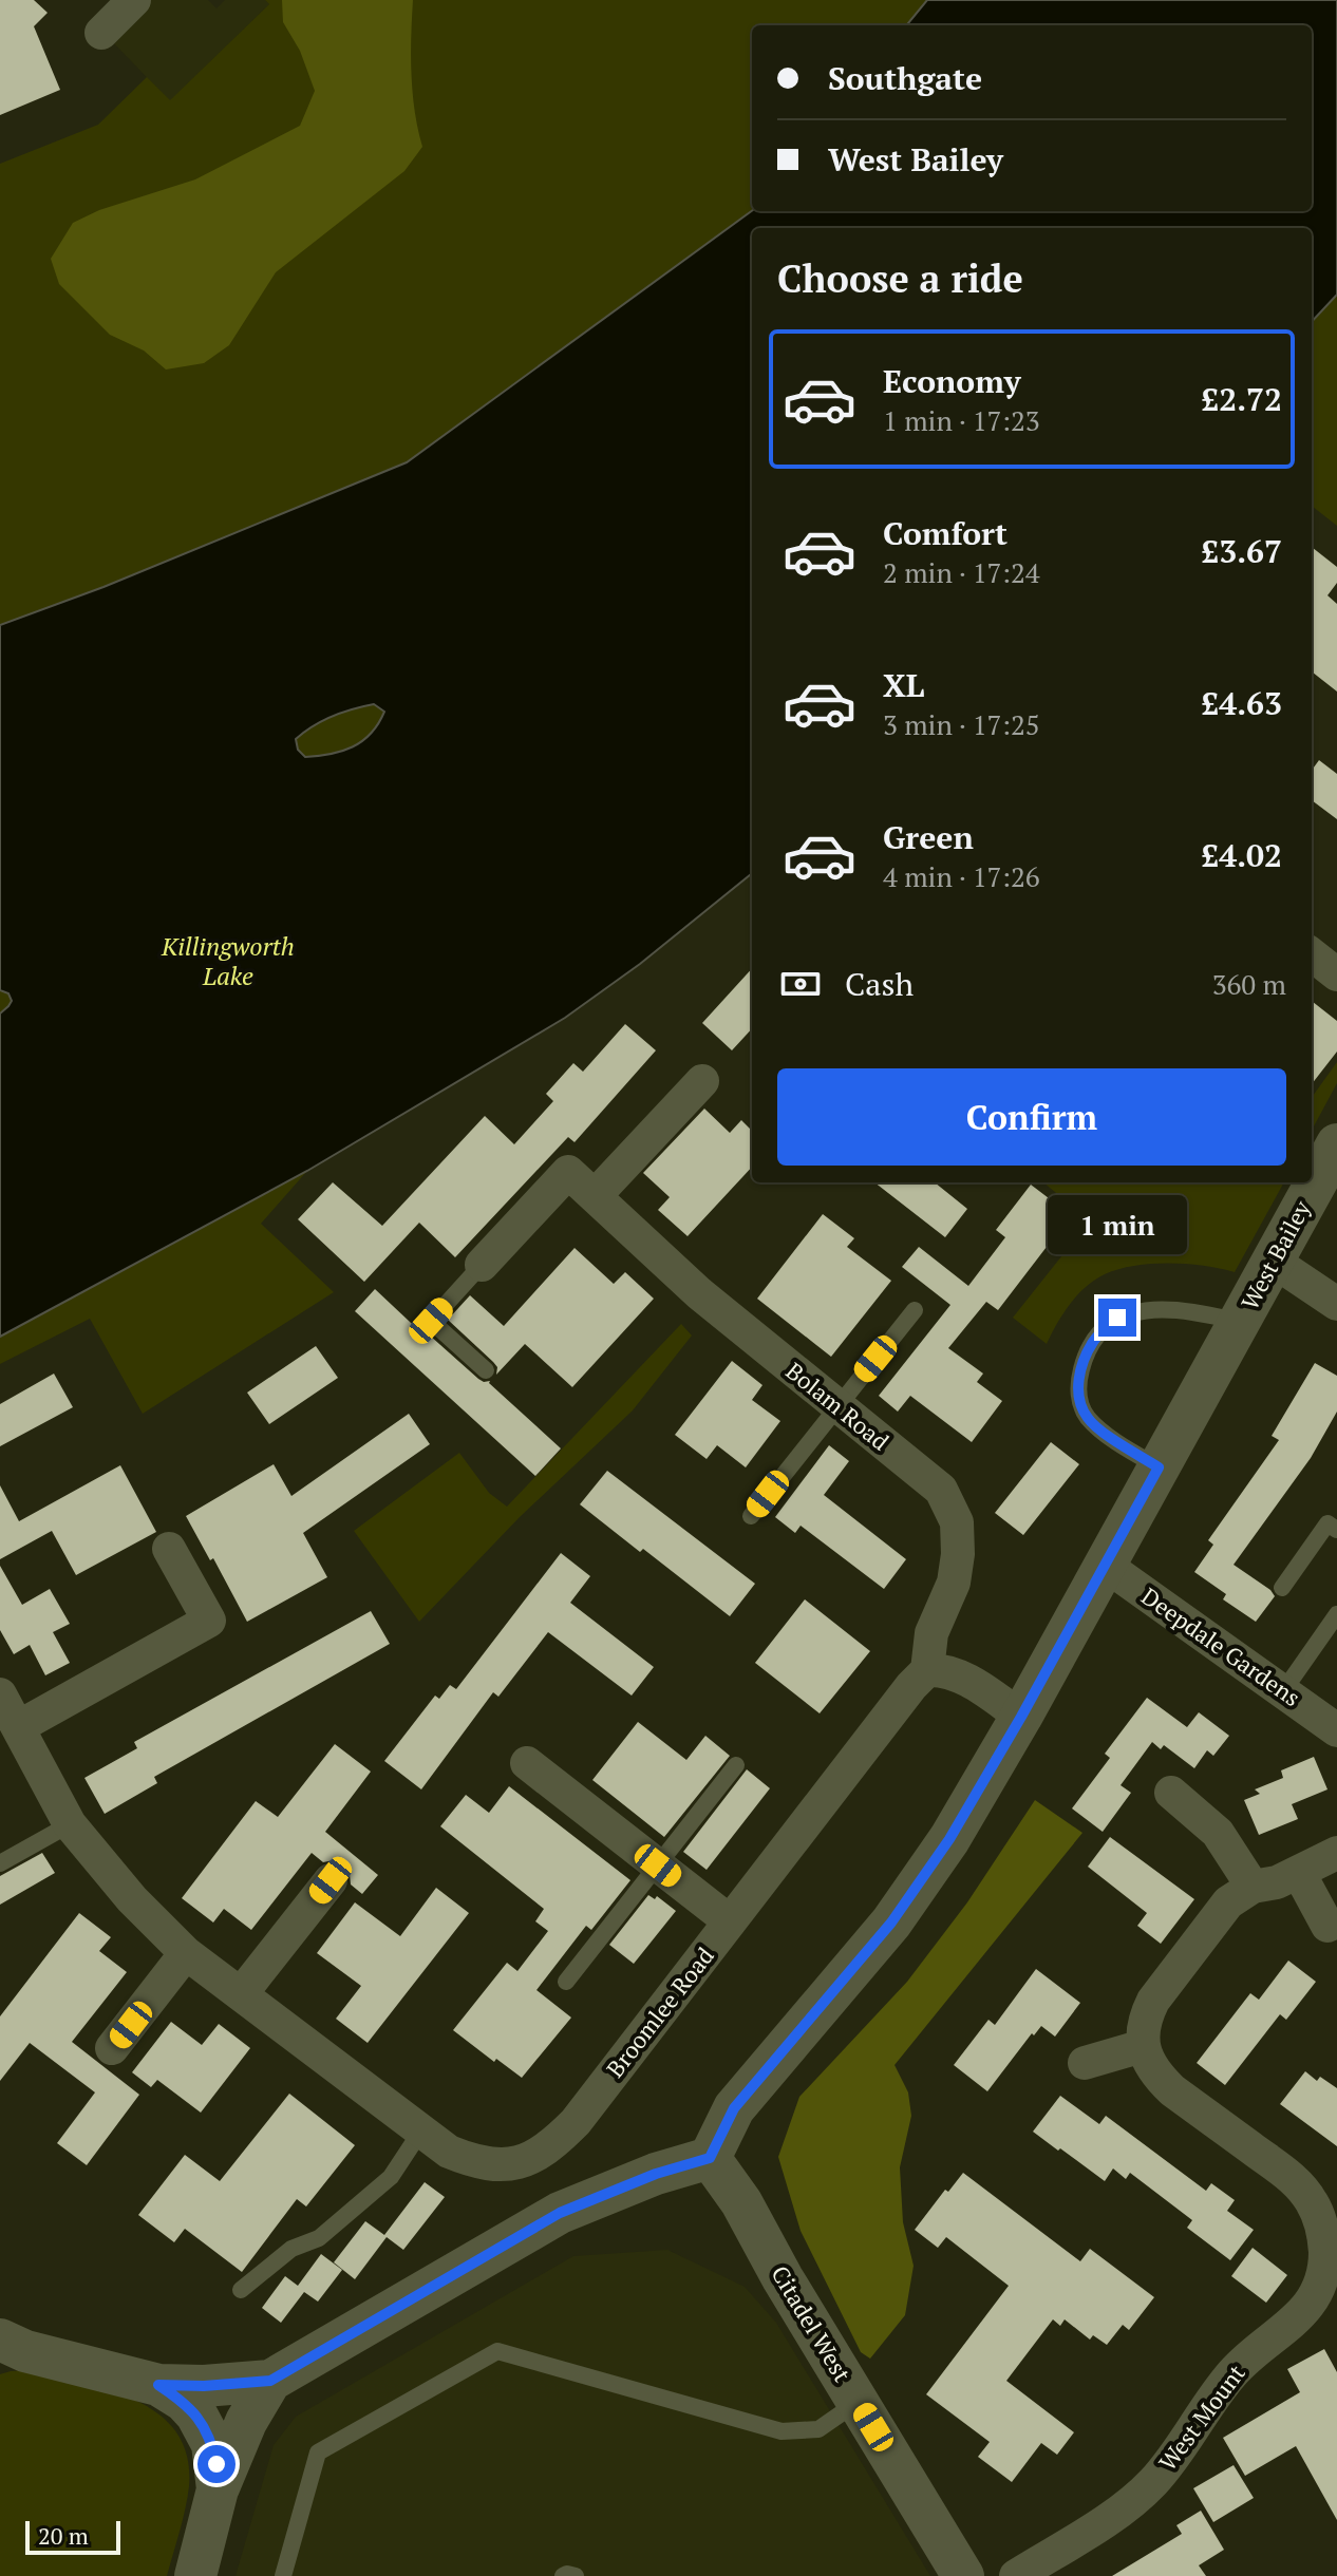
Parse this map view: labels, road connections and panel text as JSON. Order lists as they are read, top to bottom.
{
  "streets": {
    "street": [
      "West Bailey",
      "Bolam Road",
      "Deepdale Gardens",
      "Broomlee Road",
      "Citadel West",
      "West Mount"
    ]
  },
  "crossings": [
    ["West Bailey", "Deepdale Gardens"],
    ["West Bailey", "Citadel West"],
    ["Bolam Road", "Broomlee Road"]
  ],
  "water": ["Killingworth Lake"],
  "scale_bar": "20 m",
  "page": {
    "banner": ["Southgate", "West Bailey"],
    "heading": "Choose a ride",
    "list": [
      {
        "name": "Economy",
        "note": "1 min · 17:23",
        "value": "£2.72"
      },
      {
        "name": "Comfort",
        "note": "2 min · 17:24",
        "value": "£3.67"
      },
      {
        "name": "XL",
        "note": "3 min · 17:25",
        "value": "£4.63"
      },
      {
        "name": "Green",
        "note": "4 min · 17:26",
        "value": "£4.02"
      }
    ],
    "pay": ["Cash", "360 m"],
    "buttons": "Confirm",
    "bubble": "1 min",
    "scale": "20 m"
  }
}
